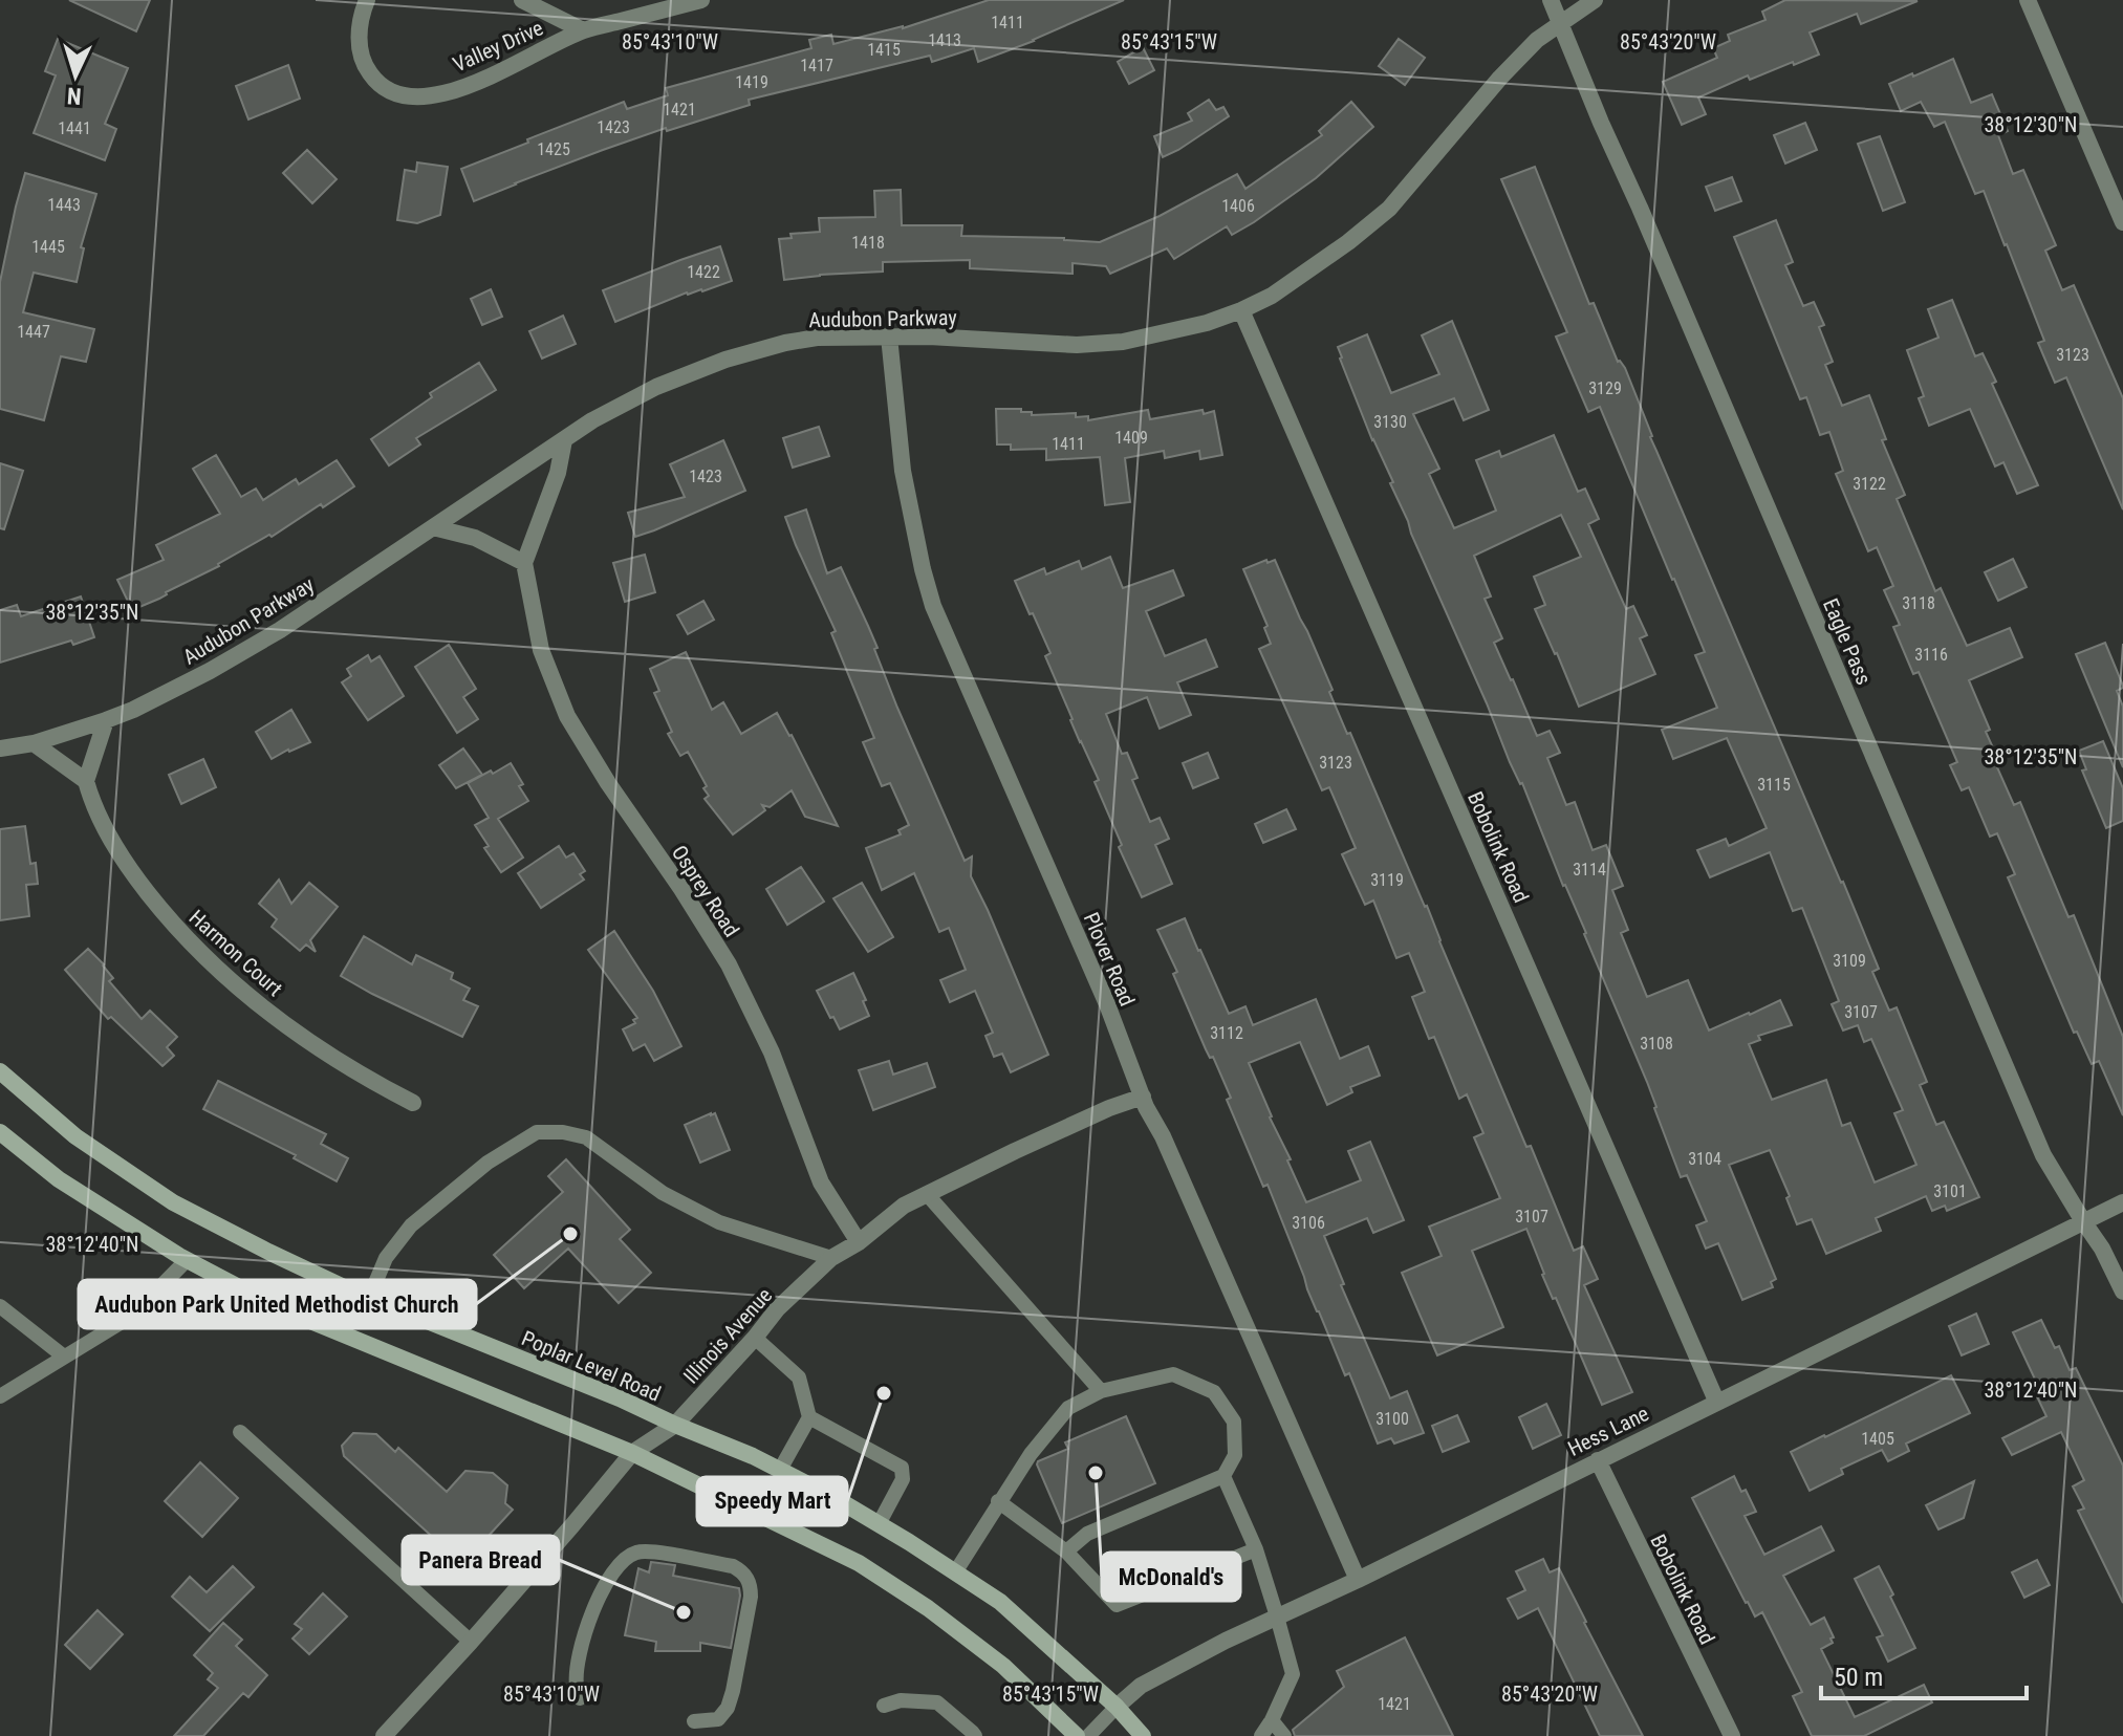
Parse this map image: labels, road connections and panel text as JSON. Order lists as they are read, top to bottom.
{
  "streets": {
    "main road": ["Poplar Level Road"],
    "street": [
      "Valley Drive",
      "Audubon Parkway",
      "Eagle Pass",
      "Bobolink Road",
      "Osprey Road",
      "Harmon Court",
      "Plover Road",
      "Illinois Avenue",
      "Hess Lane"
    ]
  },
  "crossings": [
    ["Audubon Parkway", "Eagle Pass"],
    ["Audubon Parkway", "Bobolink Road"],
    ["Audubon Parkway", "Plover Road"],
    ["Eagle Pass", "Hess Lane"],
    ["Bobolink Road", "Hess Lane"],
    ["Osprey Road", "Illinois Avenue"],
    ["Plover Road", "Illinois Avenue"],
    ["Plover Road", "Hess Lane"],
    ["Illinois Avenue", "Poplar Level Road"],
    ["Poplar Level Road", "Hess Lane"]
  ],
  "places": [
    "Audubon Park United Methodist Church",
    "Speedy Mart",
    "McDonald's",
    "Panera Bread"
  ],
  "house_numbers": [
    "1411",
    "1413",
    "1415",
    "1417",
    "1419",
    "1421",
    "1423",
    "1441",
    "1425",
    "1443",
    "1406",
    "1418",
    "1445",
    "1422",
    "1447",
    "3123",
    "3129",
    "3130",
    "1409",
    "1411",
    "1423",
    "3122",
    "3118",
    "3116",
    "3123",
    "3115",
    "3114",
    "3119",
    "3109",
    "3107",
    "3112",
    "3108",
    "3104",
    "3101",
    "3107",
    "3106",
    "3100",
    "1405",
    "1421"
  ],
  "scale_bar": "50 m",
  "north": "bottom",
  "coordinates": [
    "85°43'10\"W",
    "85°43'15\"W",
    "85°43'20\"W",
    "38°12'30\"N",
    "38°12'35\"N",
    "38°12'40\"N"
  ]
}
